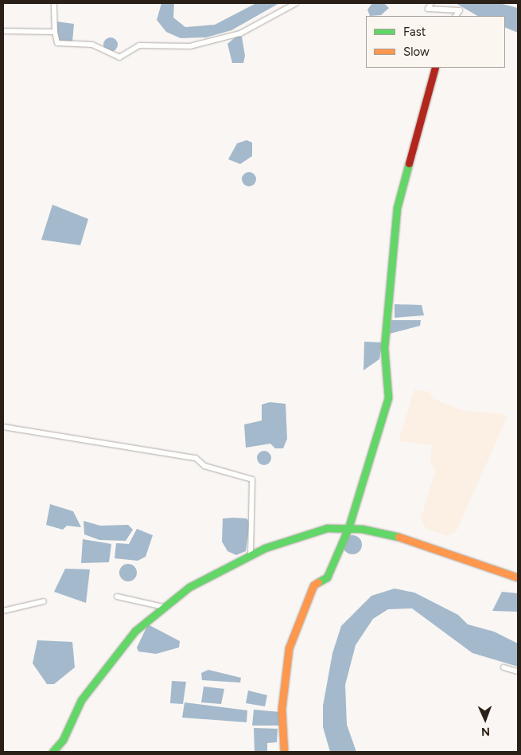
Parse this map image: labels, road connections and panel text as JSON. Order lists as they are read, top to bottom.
{
  "legend": ["Fast", "Slow"],
  "north": "bottom"
}
